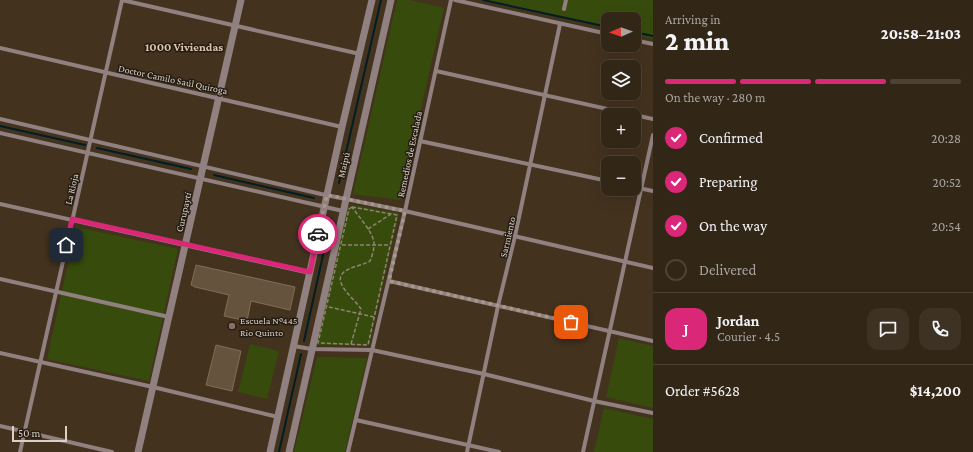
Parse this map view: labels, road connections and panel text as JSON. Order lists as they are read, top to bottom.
{
  "streets": {
    "street": [
      "Doctor Camilo Saúl Quiroga",
      "Remedios de Escalada",
      "Maipú",
      "La Rioja",
      "Curupaytí",
      "Sarmiento"
    ]
  },
  "crossings": [
    ["Doctor Camilo Saúl Quiroga", "Maipú"],
    ["Doctor Camilo Saúl Quiroga", "La Rioja"],
    ["Doctor Camilo Saúl Quiroga", "Curupaytí"]
  ],
  "districts": ["1000 Viviendas"],
  "places": ["Escuela Nº445 Rio Quinto"],
  "scale_bar": "50 m",
  "north": "left",
  "page": {
    "heading": ["2 min", "Arriving in", "20:58–21:03"],
    "panel": [
      "Jordan",
      "Courier · 4.5",
      "Order #5628",
      "$14,200"
    ],
    "map_buttons": ["+", "−"],
    "bar": "On the way · 280 m",
    "list": [
      ["Confirmed", "20:28"],
      ["Preparing", "20:52"],
      ["On the way", "20:54"],
      "Delivered"
    ],
    "round": "J",
    "scale": "50 m"
  }
}
